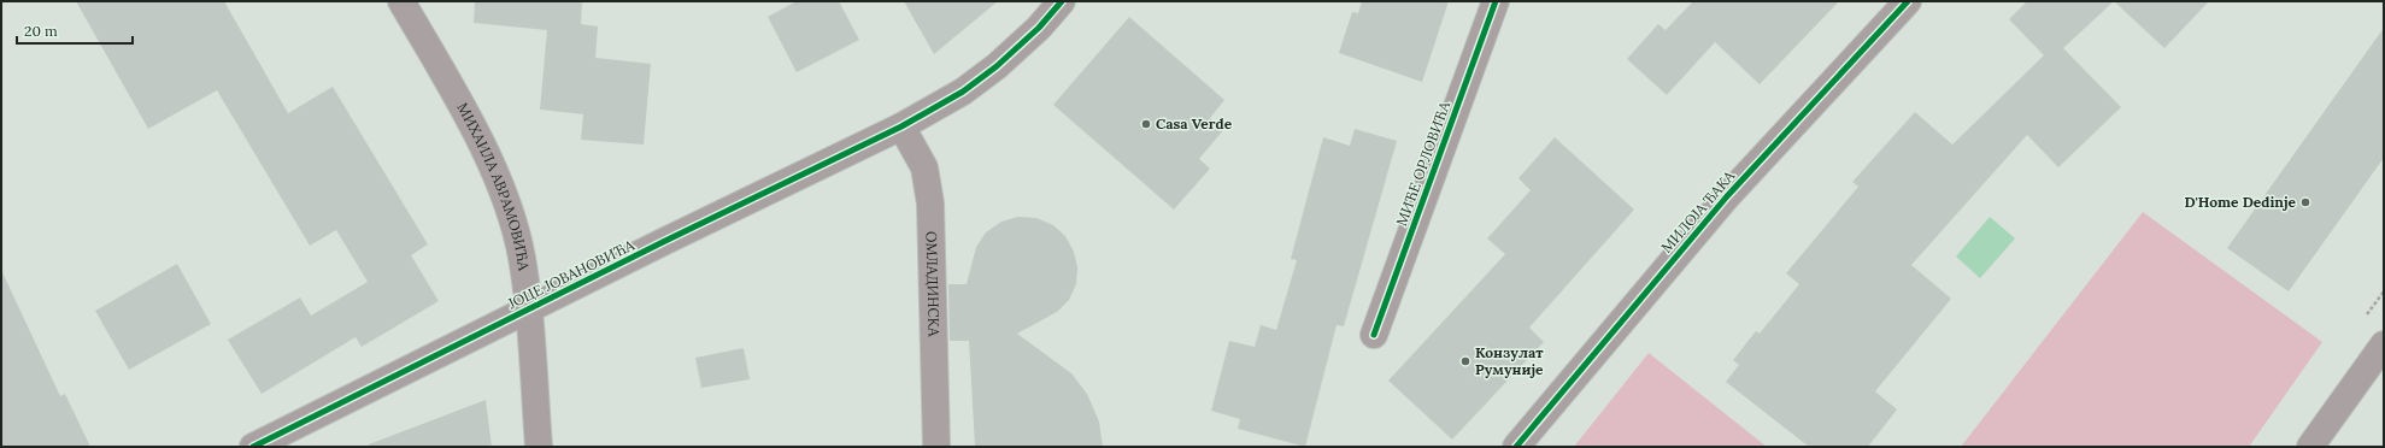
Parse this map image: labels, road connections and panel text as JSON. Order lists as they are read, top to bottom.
{
  "streets": {
    "street": [
      "МИЋЕ ОРЛОВИЋА",
      "МИХАИЛА АВРАМОВИЋА",
      "МИЛОЈА ЂАКА",
      "ЈОЦЕ ЈОВАНОВИЋА",
      "ОМЛАДИНСКА"
    ]
  },
  "crossings": [
    ["МИХАИЛА АВРАМОВИЋА", "ЈОЦЕ ЈОВАНОВИЋА"],
    ["ЈОЦЕ ЈОВАНОВИЋА", "ОМЛАДИНСКА"]
  ],
  "places": ["Casa Verde", "D'Home Dedinje", "Конзулат Румуније"],
  "scale_bar": "20 m"
}
